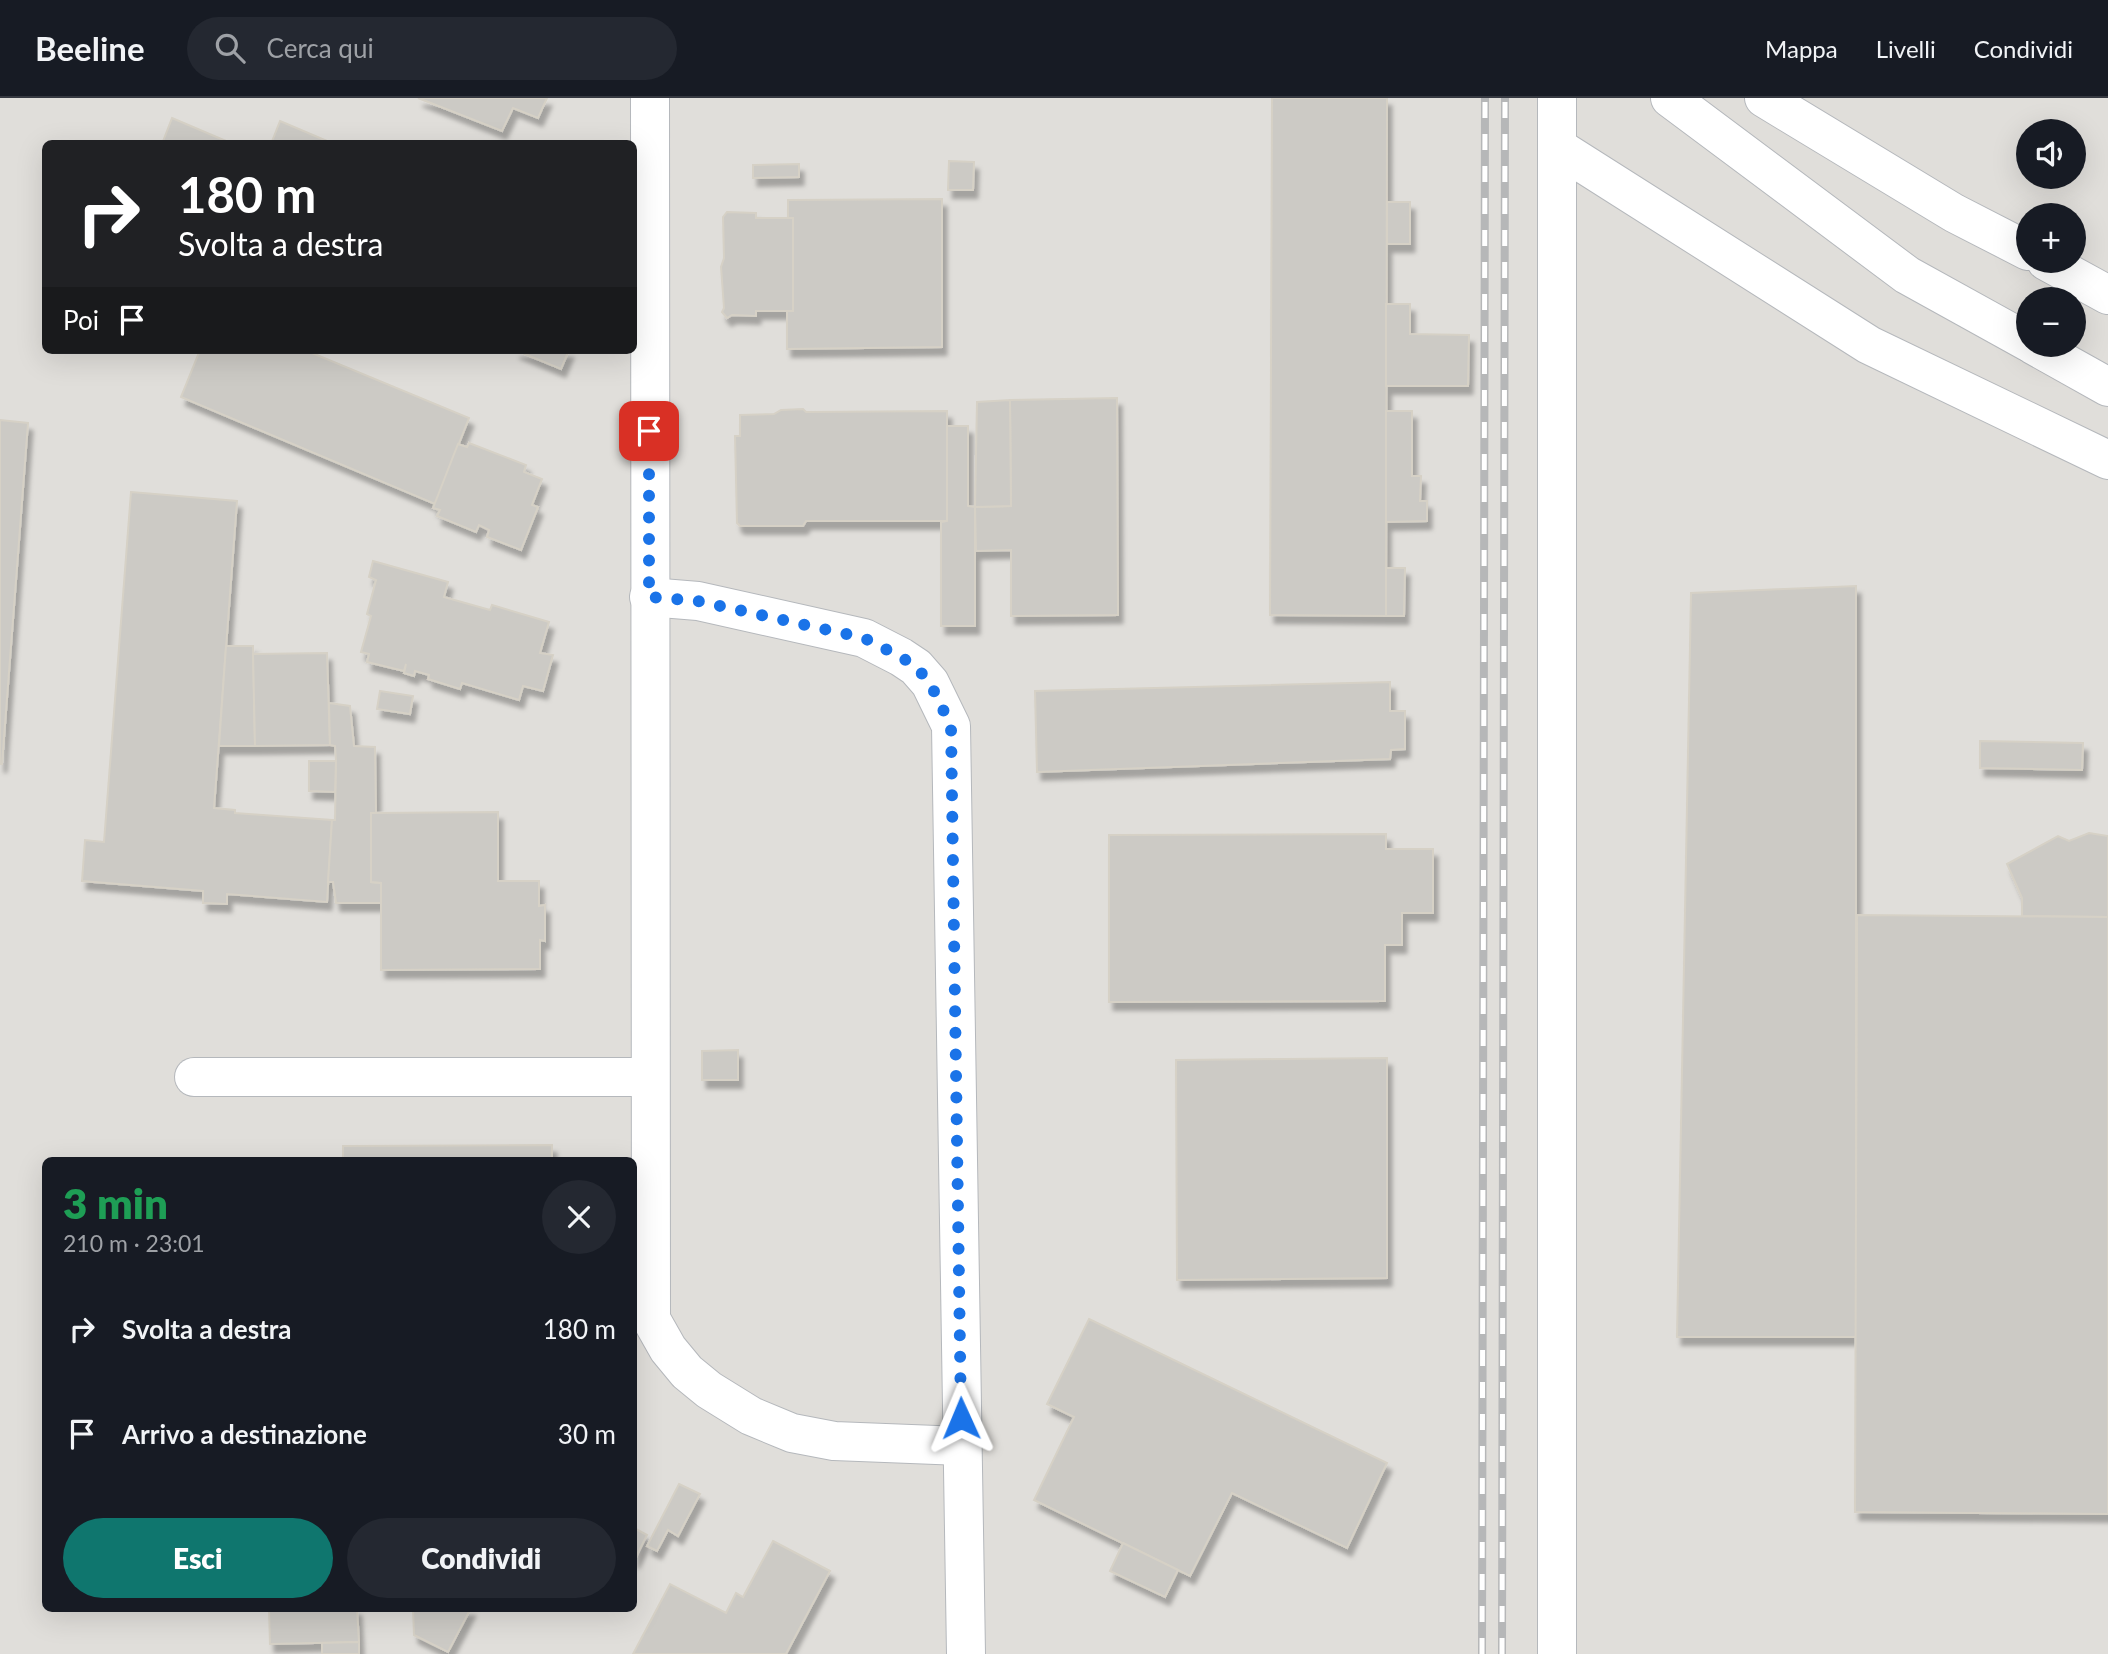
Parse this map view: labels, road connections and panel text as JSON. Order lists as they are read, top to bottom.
{
  "page": {
    "header": "Beeline",
    "search": "Cerca qui",
    "nav": ["Mappa", "Livelli", "Condividi"],
    "map_buttons": ["+", "−"],
    "turn": ["180 m", "Svolta a destra"],
    "then": "Poi",
    "heading": ["3 min", "210 m · 23:01"],
    "list": [
      {
        "name": "Svolta a destra",
        "value": "180 m"
      },
      {
        "name": "Arrivo a destinazione",
        "value": "30 m"
      }
    ],
    "buttons": ["Esci", "Condividi"]
  }
}
